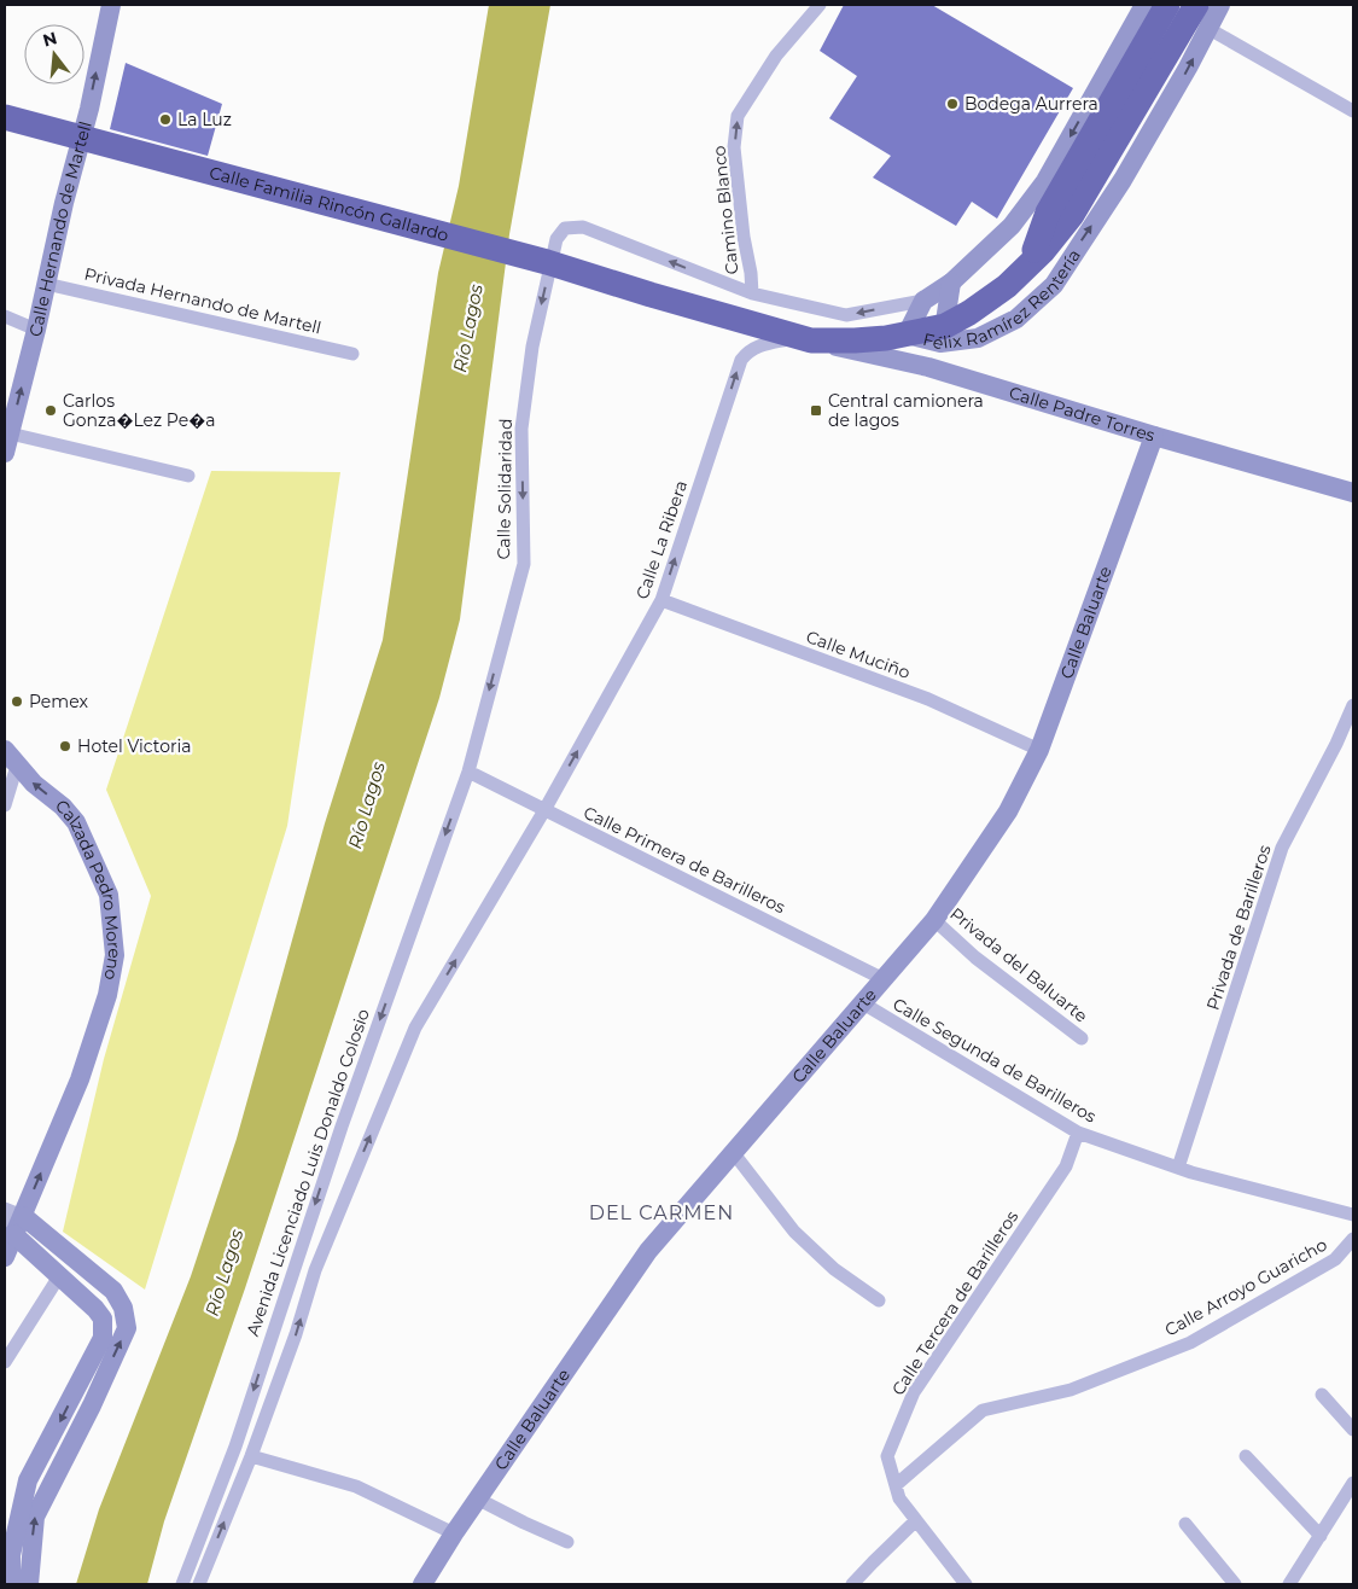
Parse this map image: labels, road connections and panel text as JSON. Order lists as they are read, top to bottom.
{
  "streets": {
    "highway": ["Calle Familia Rincón Gallardo"],
    "street": [
      "Camino Blanco",
      "Calle Hernando de Martell",
      "Félix Ramírez Rentería",
      "Privada Hernando de Martell",
      "Calle Padre Torres",
      "Calle Solidaridad",
      "Calle La Ribera",
      "Calle Baluarte",
      "Calle Muciño",
      "Calle Primera de Barilleros",
      "Calzada Pedro Moreno",
      "Privada de Barilleros",
      "Privada del Baluarte",
      "Calle Segunda de Barilleros",
      "Avenida Licenciado Luis Donaldo Colosio",
      "Calle Arroyo Guaricho",
      "Calle Tercera de Barilleros"
    ]
  },
  "crossings": [
    ["Calle Familia Rincón Gallardo", "Calle Hernando de Martell"],
    ["Calle Familia Rincón Gallardo", "Félix Ramírez Rentería"],
    ["Calle Familia Rincón Gallardo", "Calle Padre Torres"],
    ["Calle Familia Rincón Gallardo", "Calle La Ribera"],
    ["Camino Blanco", "Calle Solidaridad"],
    ["Calle Hernando de Martell", "Privada Hernando de Martell"],
    ["Calle Padre Torres", "Calle La Ribera"],
    ["Calle Padre Torres", "Calle Baluarte"],
    ["Calle Solidaridad", "Calle Primera de Barilleros"],
    ["Calle Solidaridad", "Avenida Licenciado Luis Donaldo Colosio"],
    ["Calle La Ribera", "Calle Muciño"],
    ["Calle La Ribera", "Calle Primera de Barilleros"],
    ["Calle Baluarte", "Calle Muciño"],
    ["Calle Baluarte", "Calle Primera de Barilleros"],
    ["Calle Baluarte", "Privada del Baluarte"],
    ["Calle Baluarte", "Calle Segunda de Barilleros"],
    ["Calle Primera de Barilleros", "Avenida Licenciado Luis Donaldo Colosio"],
    ["Privada de Barilleros", "Calle Segunda de Barilleros"],
    ["Calle Segunda de Barilleros", "Calle Tercera de Barilleros"],
    ["Calle Arroyo Guaricho", "Calle Tercera de Barilleros"]
  ],
  "one_way": [
    "Camino Blanco",
    "Calle Hernando de Martell",
    "Calle La Ribera",
    "Calzada Pedro Moreno"
  ],
  "districts": ["DEL CARMEN"],
  "water": ["Río Lagos"],
  "places": {
    "other": [
      "Bodega Aurrera",
      "La Luz",
      "Carlos Gonza�Lez Pe�a",
      "Pemex",
      "Hotel Victoria"
    ],
    "transit": ["Central camionera de lagos"]
  },
  "north": "top"
}
